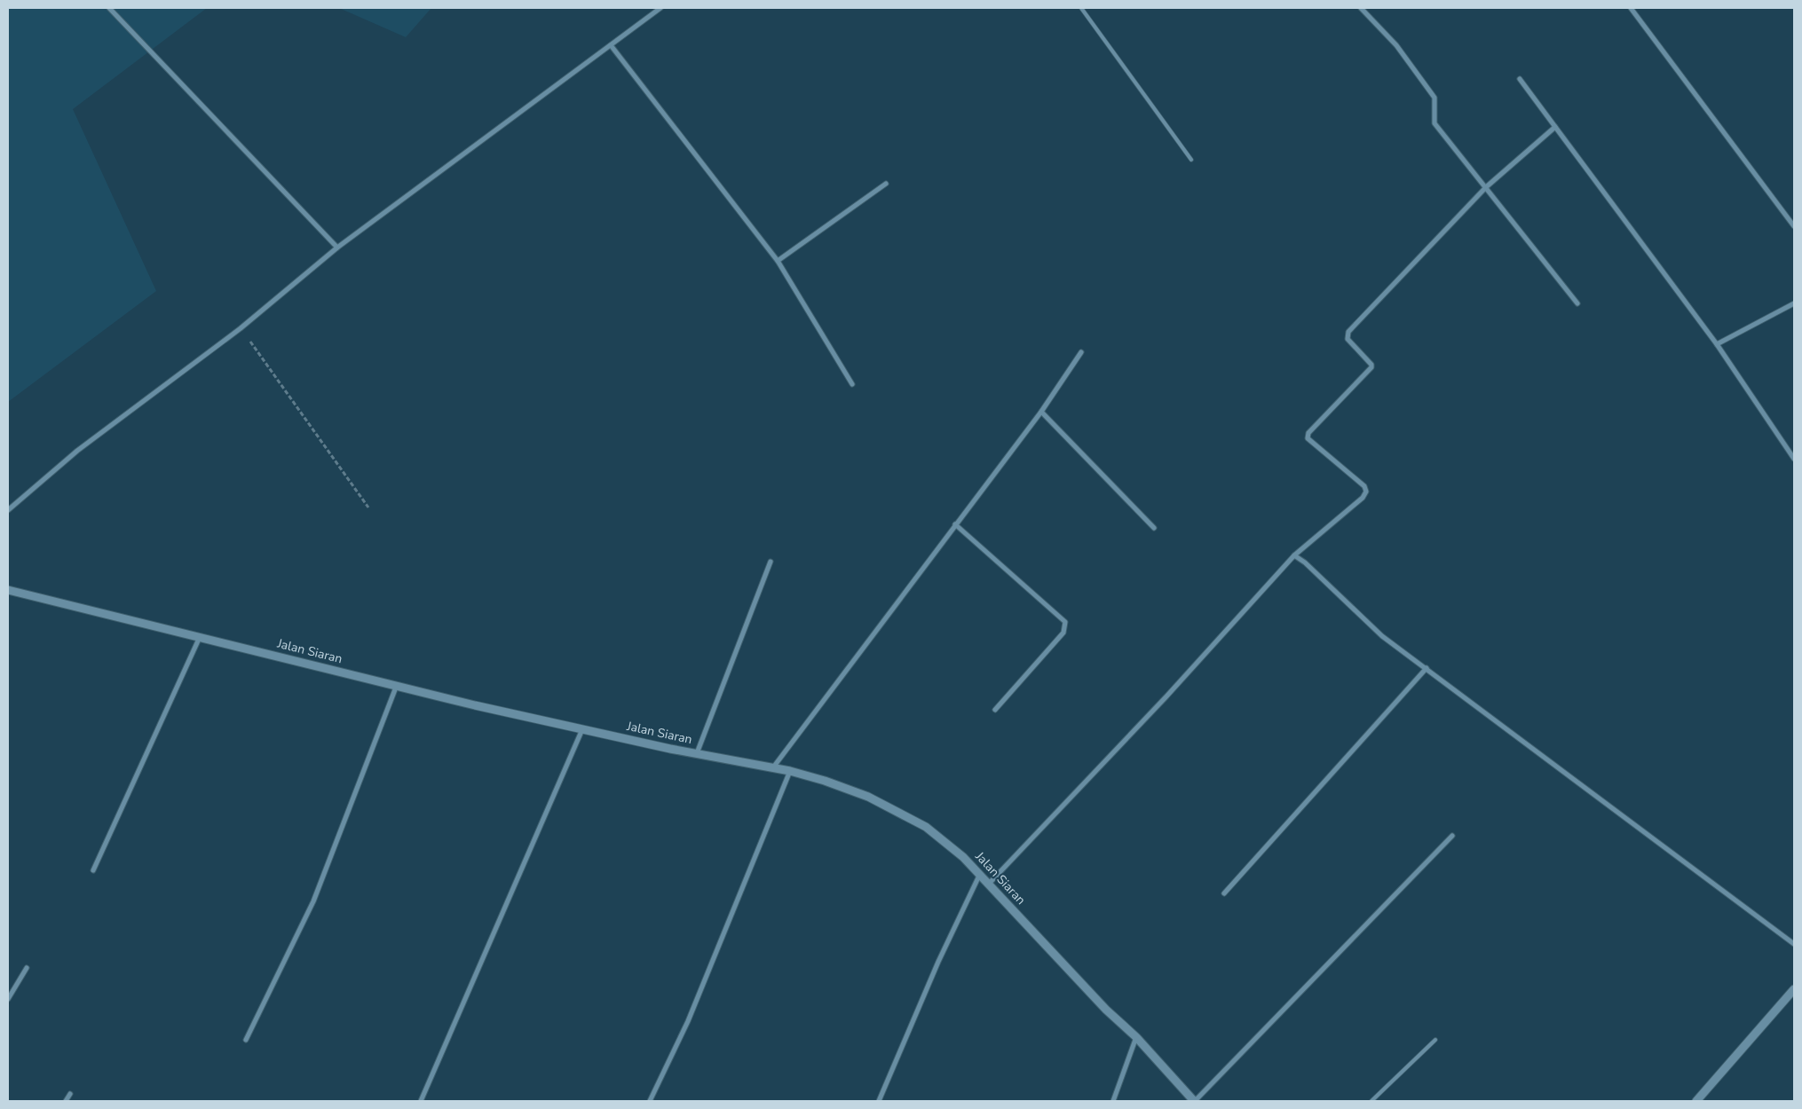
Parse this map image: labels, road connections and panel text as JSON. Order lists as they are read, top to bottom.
{
  "streets": {
    "street": ["Jalan Siaran"]
  }
}
